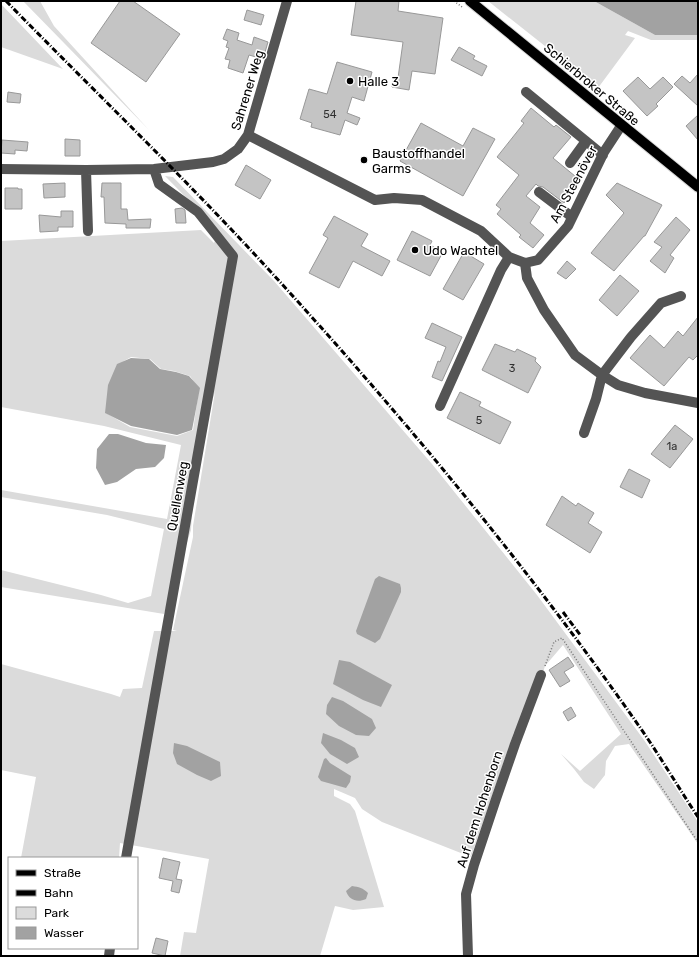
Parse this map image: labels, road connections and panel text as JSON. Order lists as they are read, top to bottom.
{
  "streets": {
    "main road": ["Schierbroker Straße"],
    "street": [
      "Sahrener Weg",
      "Am Steenöver",
      "Quellenweg",
      "Auf dem Hohenborn"
    ]
  },
  "crossings": [
    ["Schierbroker Straße", "Am Steenöver"],
    ["Sahrener Weg", "Quellenweg"]
  ],
  "places": ["Halle 3", "Baustoffhandel Garms", "Udo Wachtel"],
  "house_numbers": [
    "54",
    "3",
    "5",
    "1a"
  ],
  "legend": [
    "Straße",
    "Bahn",
    "Park",
    "Wasser"
  ]
}
